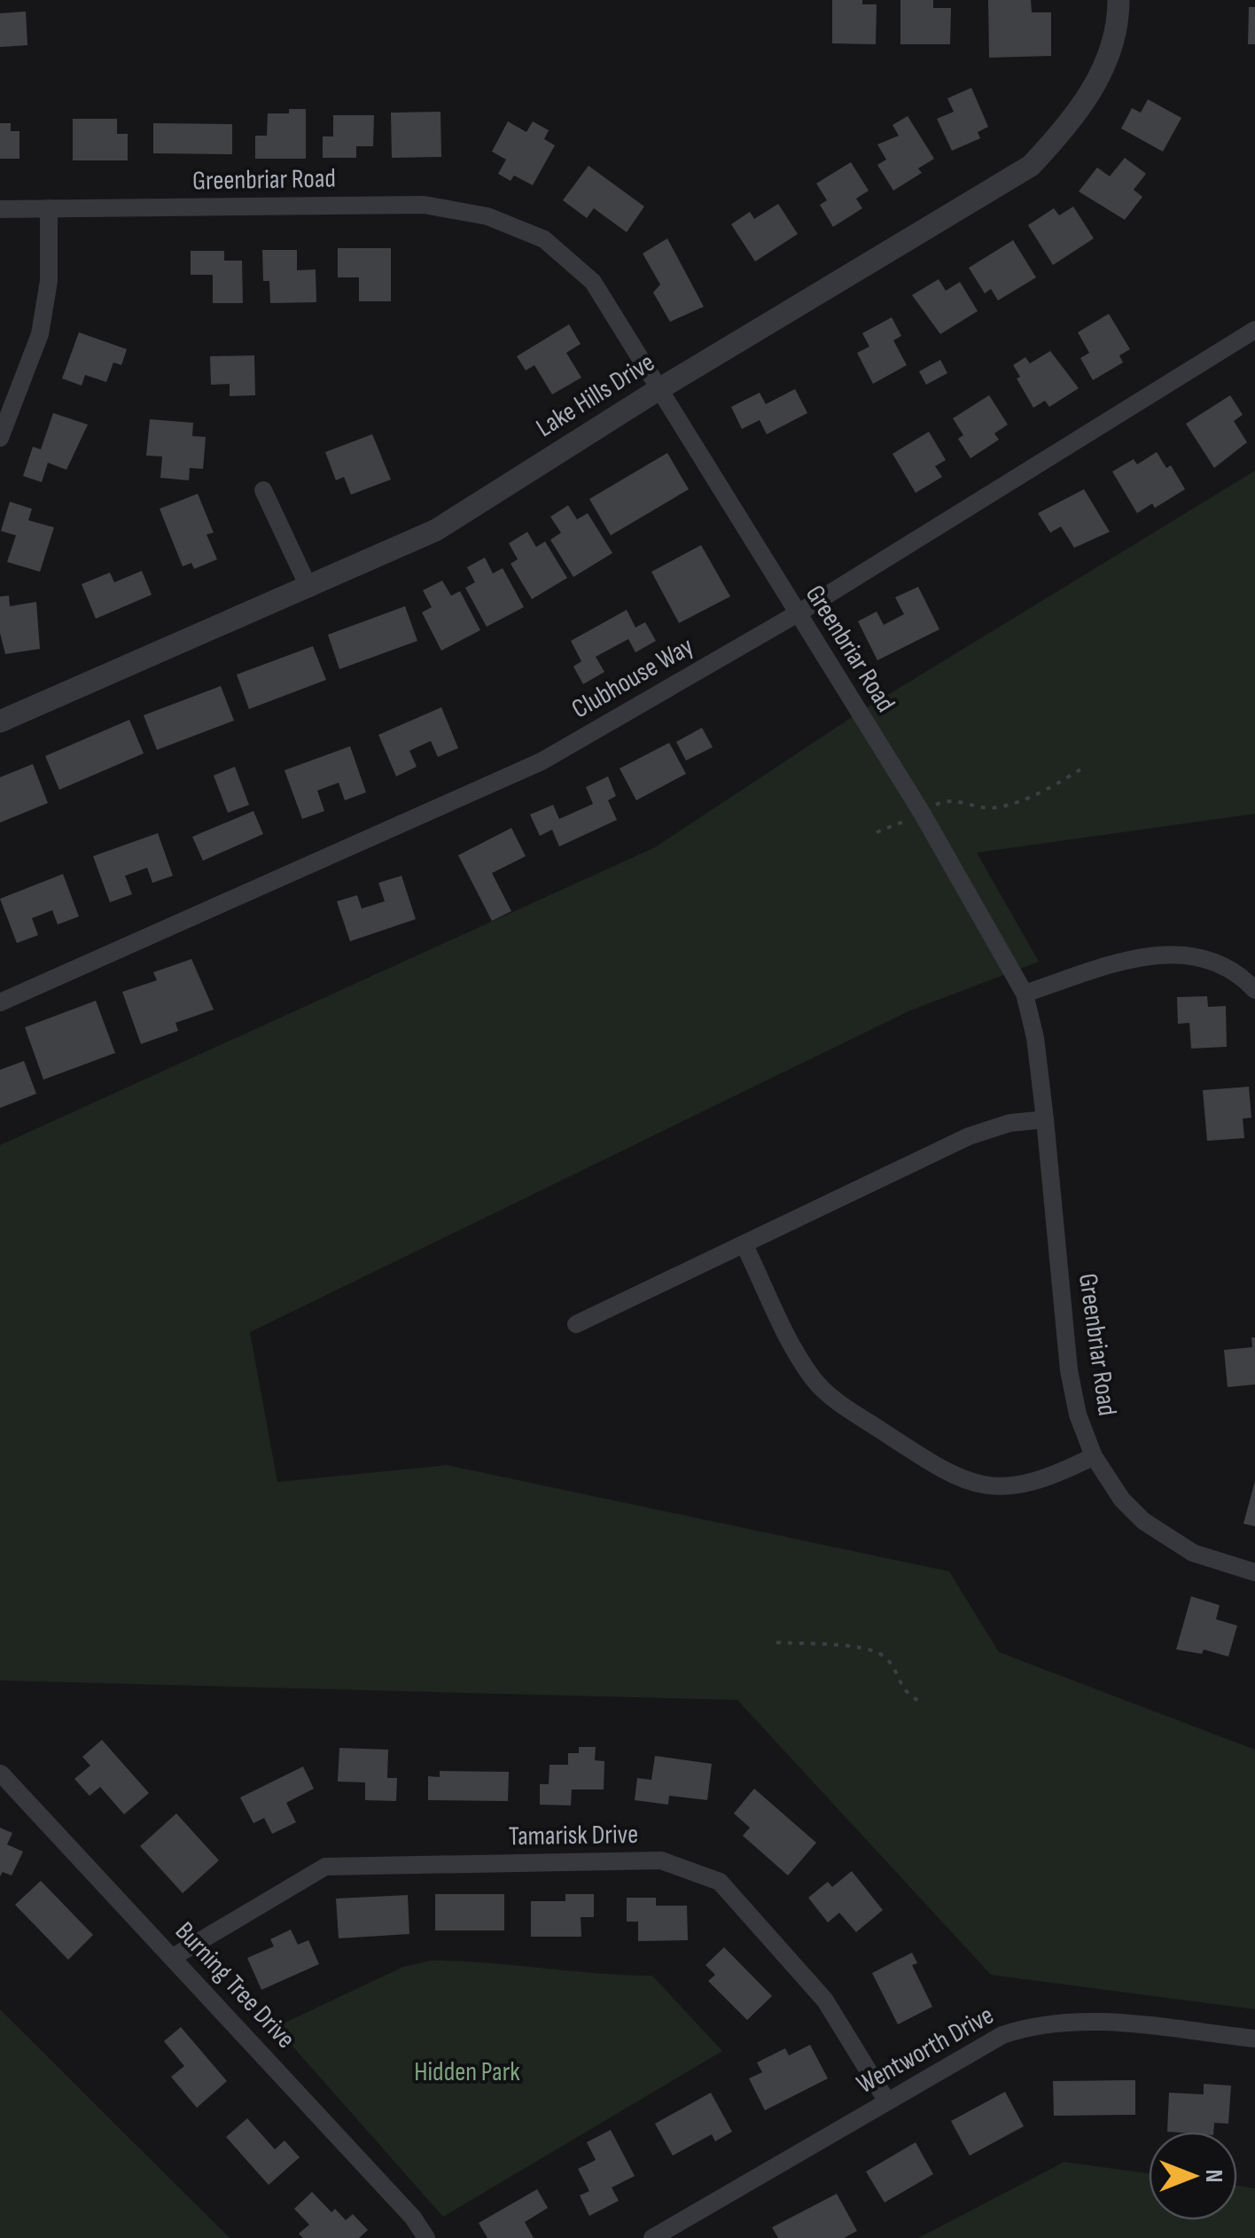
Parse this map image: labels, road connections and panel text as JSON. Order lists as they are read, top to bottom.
{
  "streets": {
    "street": [
      "Greenbriar Road",
      "Lake Hills Drive",
      "Clubhouse Way",
      "Tamarisk Drive",
      "Burning Tree Drive",
      "Wentworth Drive"
    ]
  },
  "crossings": [
    ["Greenbriar Road", "Lake Hills Drive"],
    ["Greenbriar Road", "Clubhouse Way"],
    ["Tamarisk Drive", "Burning Tree Drive"],
    ["Tamarisk Drive", "Wentworth Drive"]
  ],
  "parks": ["Hidden Park"],
  "north": "right"
}
